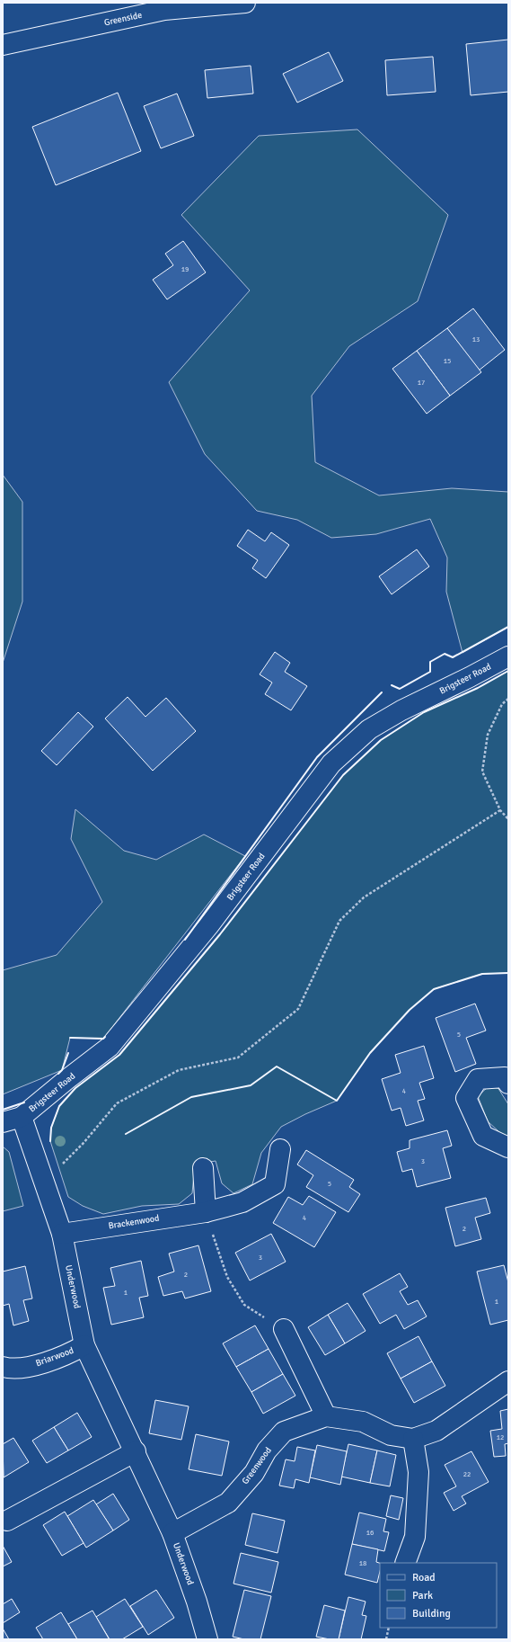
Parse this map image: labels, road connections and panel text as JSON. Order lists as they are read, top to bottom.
{
  "streets": {
    "street": [
      "Greenside",
      "Brigsteer Road",
      "Brackenwood",
      "Underwood",
      "Briarwood",
      "Greenwood"
    ]
  },
  "crossings": [
    ["Brigsteer Road", "Underwood"],
    ["Brackenwood", "Underwood"],
    ["Underwood", "Briarwood"],
    ["Underwood", "Greenwood"]
  ],
  "house_numbers": [
    "19",
    "13",
    "15",
    "17",
    "5",
    "4",
    "3",
    "5",
    "4",
    "2",
    "3",
    "2",
    "1",
    "1",
    "12",
    "22",
    "16",
    "18"
  ],
  "legend": ["Road", "Park", "Building"]
}
